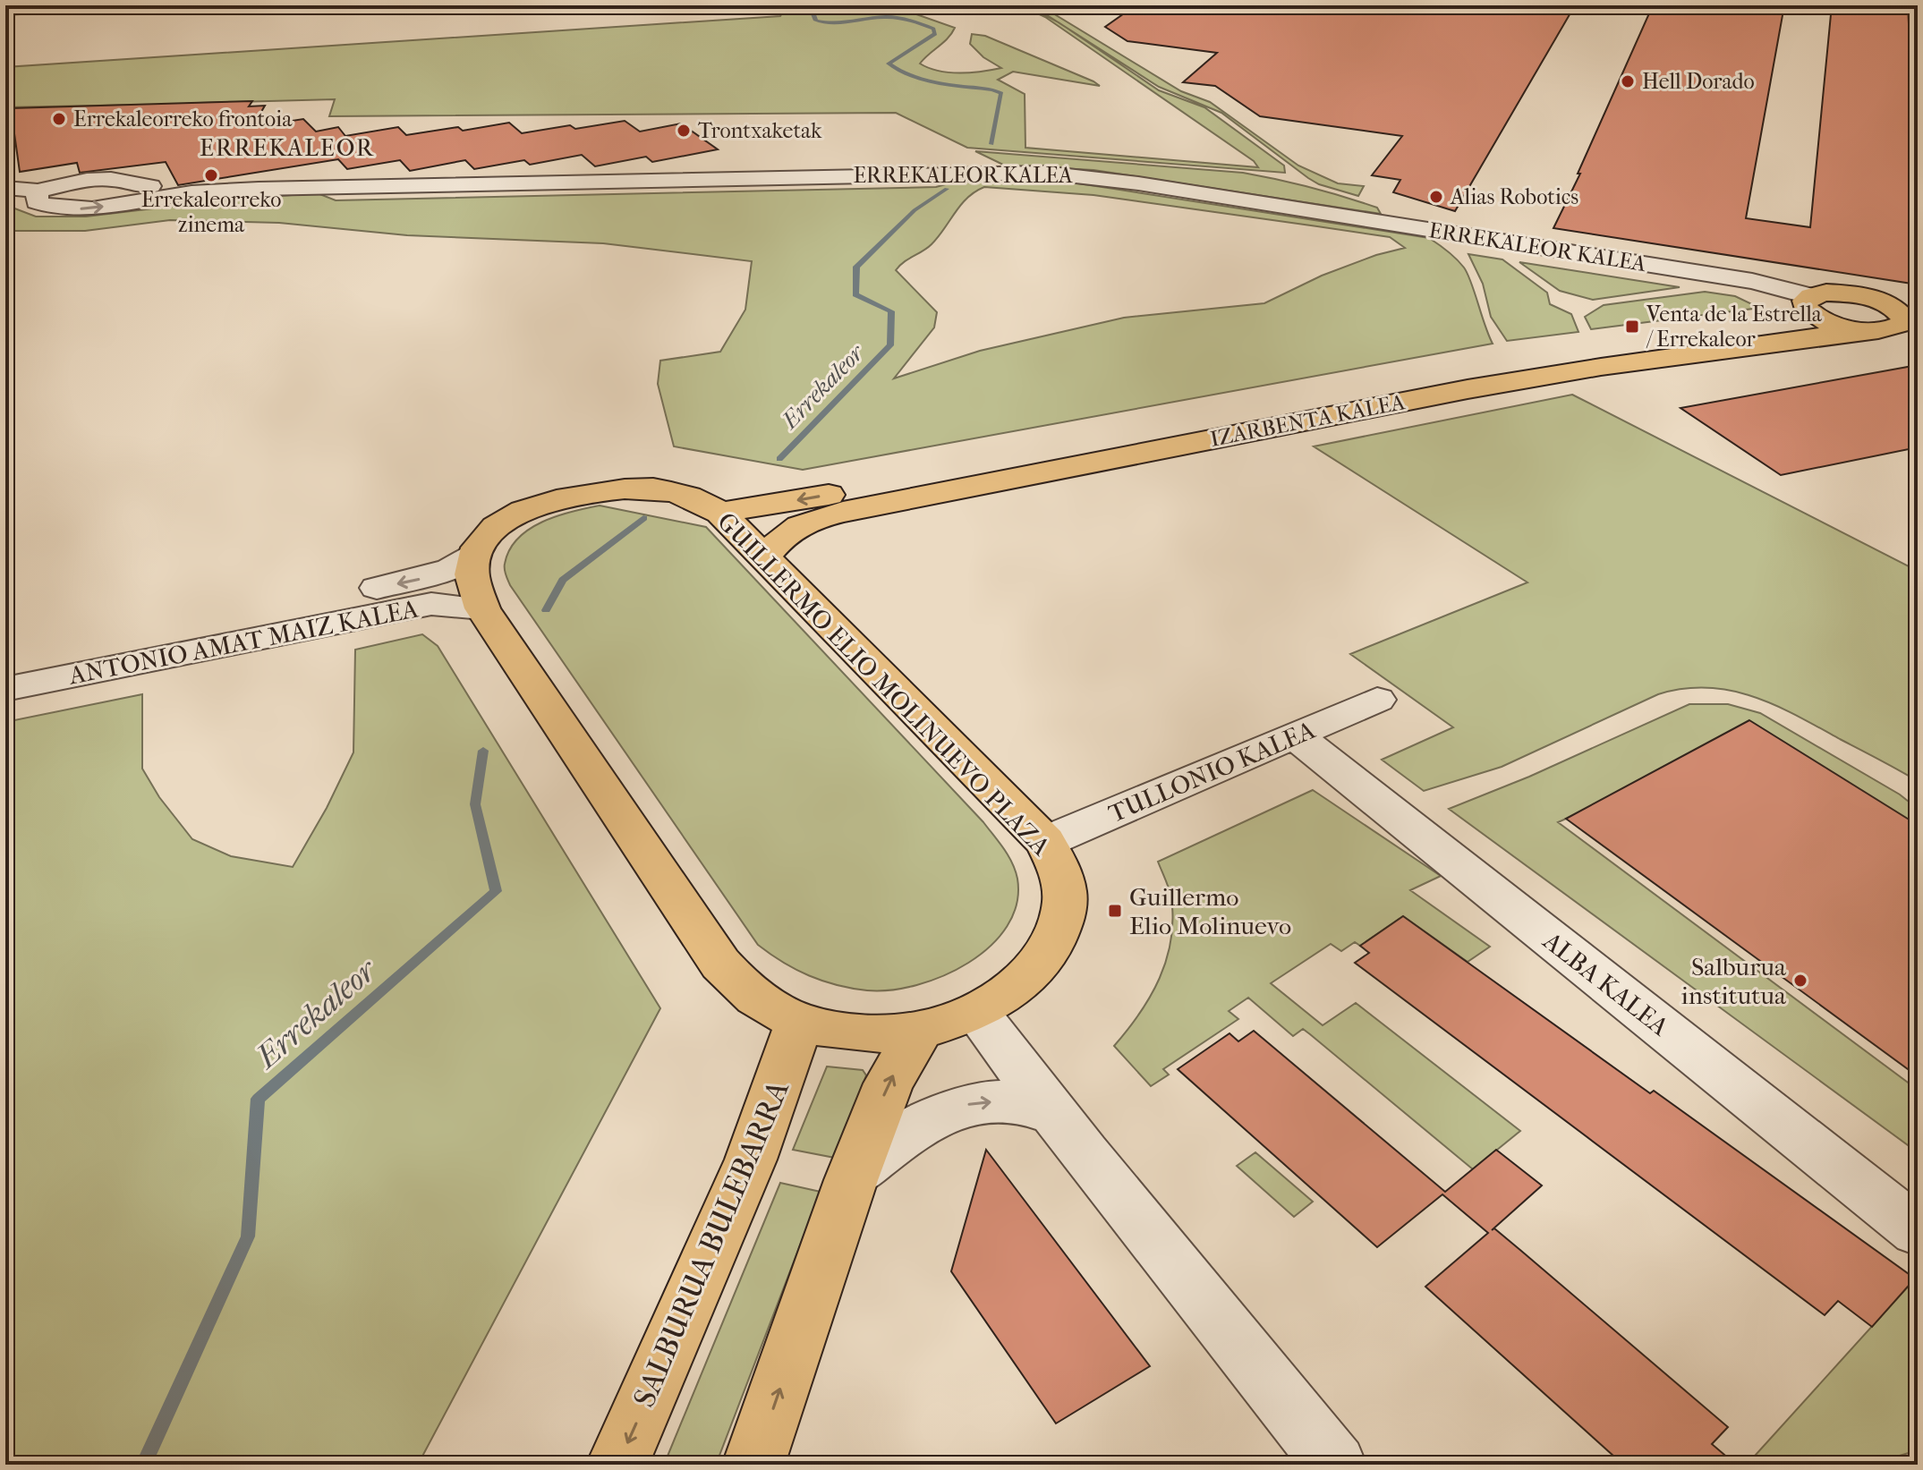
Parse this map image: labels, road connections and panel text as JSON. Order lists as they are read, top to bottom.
{
  "streets": {
    "main road": ["IZARBENTA KALEA", "GUILLERMO ELIO MOLINUEVO PLAZA", "SALBURUA BULEBARRA"],
    "street": [
      "ERREKALEOR KALEA",
      "ANTONIO AMAT MAIZ KALEA",
      "TULLONIO KALEA",
      "ALBA KALEA"
    ]
  },
  "crossings": [
    ["ERREKALEOR KALEA", "IZARBENTA KALEA"],
    ["IZARBENTA KALEA", "GUILLERMO ELIO MOLINUEVO PLAZA"],
    ["ANTONIO AMAT MAIZ KALEA", "GUILLERMO ELIO MOLINUEVO PLAZA"],
    ["GUILLERMO ELIO MOLINUEVO PLAZA", "TULLONIO KALEA"],
    ["GUILLERMO ELIO MOLINUEVO PLAZA", "SALBURUA BULEBARRA"],
    ["TULLONIO KALEA", "ALBA KALEA"]
  ],
  "districts": ["ERREKALEOR"],
  "water": ["Errekaleor"],
  "places": {
    "other": [
      "Hell Dorado",
      "Errekaleorreko frontoia",
      "Trontxaketak",
      "Errekaleorreko zinema",
      "Alias Robotics",
      "Salburua institutua"
    ],
    "transit": ["Venta de la Estrella / Errekaleor", "Guillermo Elio Molinuevo"]
  }
}
